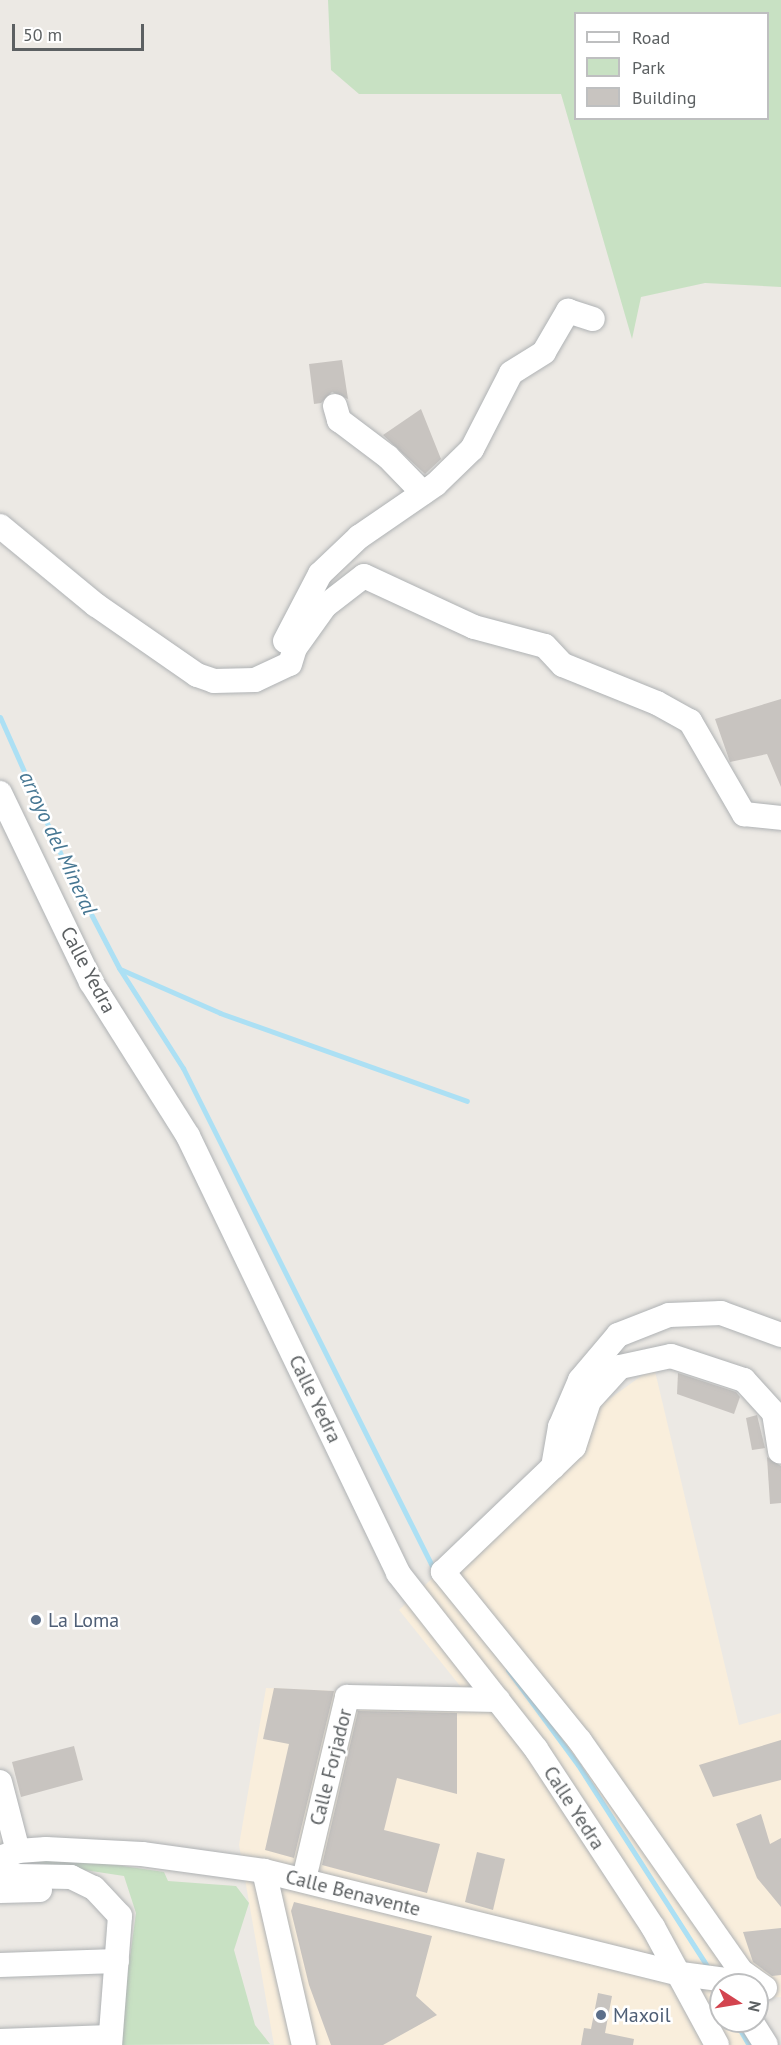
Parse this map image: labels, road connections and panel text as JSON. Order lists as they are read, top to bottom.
{
  "streets": {
    "street": ["Calle Yedra", "Calle Forjador", "Calle Benavente"]
  },
  "crossings": [
    ["Calle Yedra", "Calle Forjador"],
    ["Calle Yedra", "Calle Benavente"],
    ["Calle Forjador", "Calle Benavente"]
  ],
  "water": ["arroyo del Mineral"],
  "places": ["La Loma", "Maxoil"],
  "legend": ["Road", "Park", "Building"],
  "scale_bar": "50 m",
  "north": "right"
}
